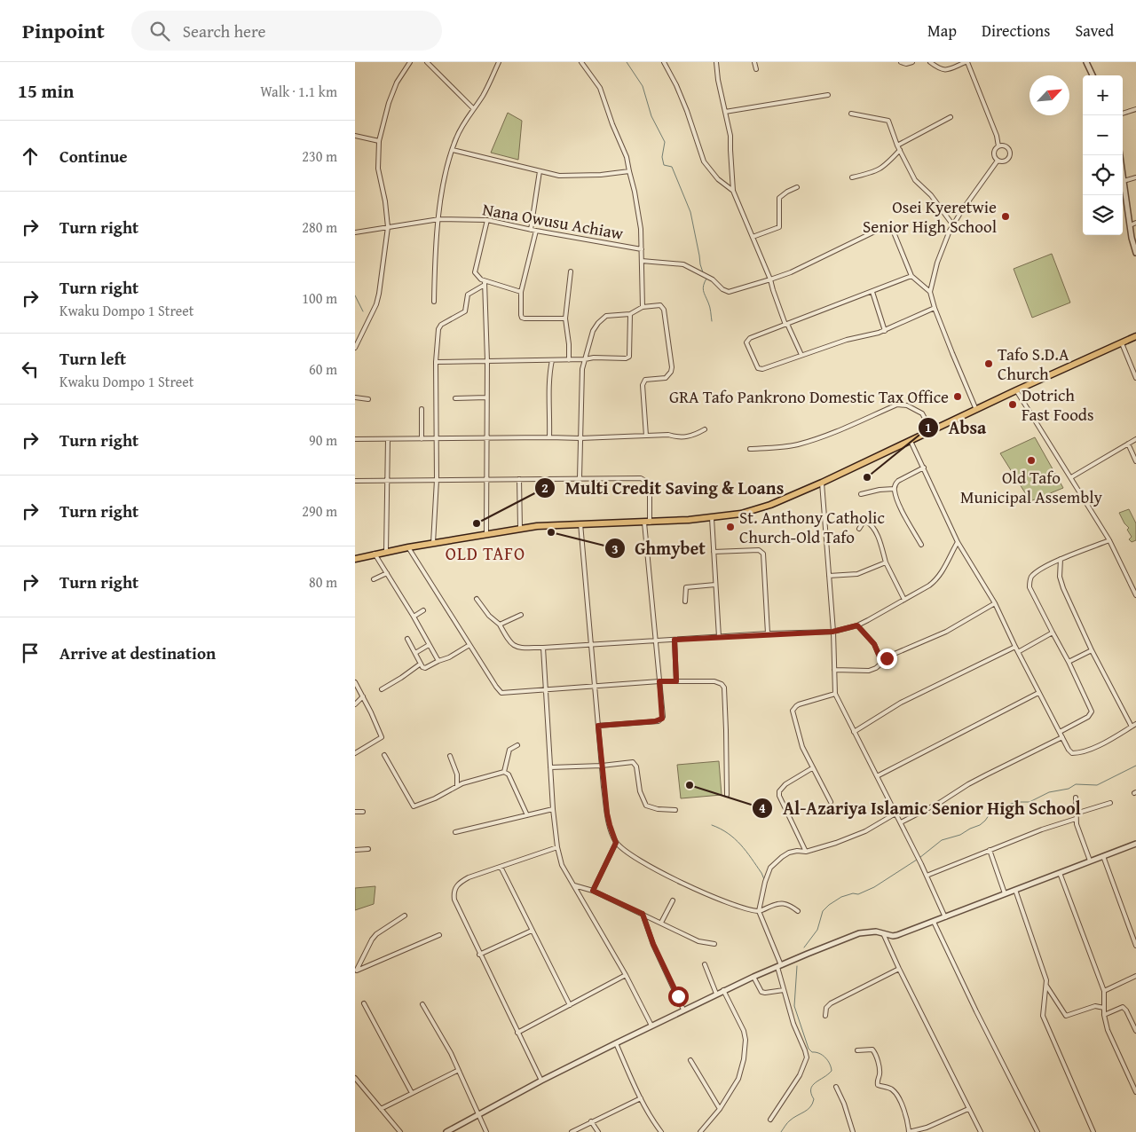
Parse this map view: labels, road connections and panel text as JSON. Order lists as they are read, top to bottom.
{
  "streets": {
    "street": ["Nana Owusu Achiaw"]
  },
  "districts": ["OLD TAFO"],
  "places": [
    "Osei Kyeretwie Senior High School",
    "Tafo S.D.A Church",
    "GRA Tafo Pankrono Domestic Tax Office",
    "Dotrich Fast Foods",
    "Old Tafo Municipal Assembly",
    "Absa",
    "Multi Credit Saving & Loans",
    "St. Anthony Catholic Church-Old Tafo",
    "Ghmybet",
    "Al-Azariya Islamic Senior High School"
  ],
  "north": "top right",
  "page": {
    "header": "Pinpoint",
    "search": "Search here",
    "nav": ["Map", "Directions", "Saved"],
    "heading": ["15 min", "Walk · 1.1 km"],
    "map_buttons": ["+", "−"],
    "list": [
      ["Continue", "230 m"],
      ["Turn right", "280 m"],
      ["Turn right", "Kwaku Dompo 1 Street", "100 m"],
      ["Turn left", "Kwaku Dompo 1 Street", "60 m"],
      ["Turn right", "90 m"],
      ["Turn right", "290 m"],
      ["Turn right", "80 m"],
      "Arrive at destination"
    ]
  }
}
